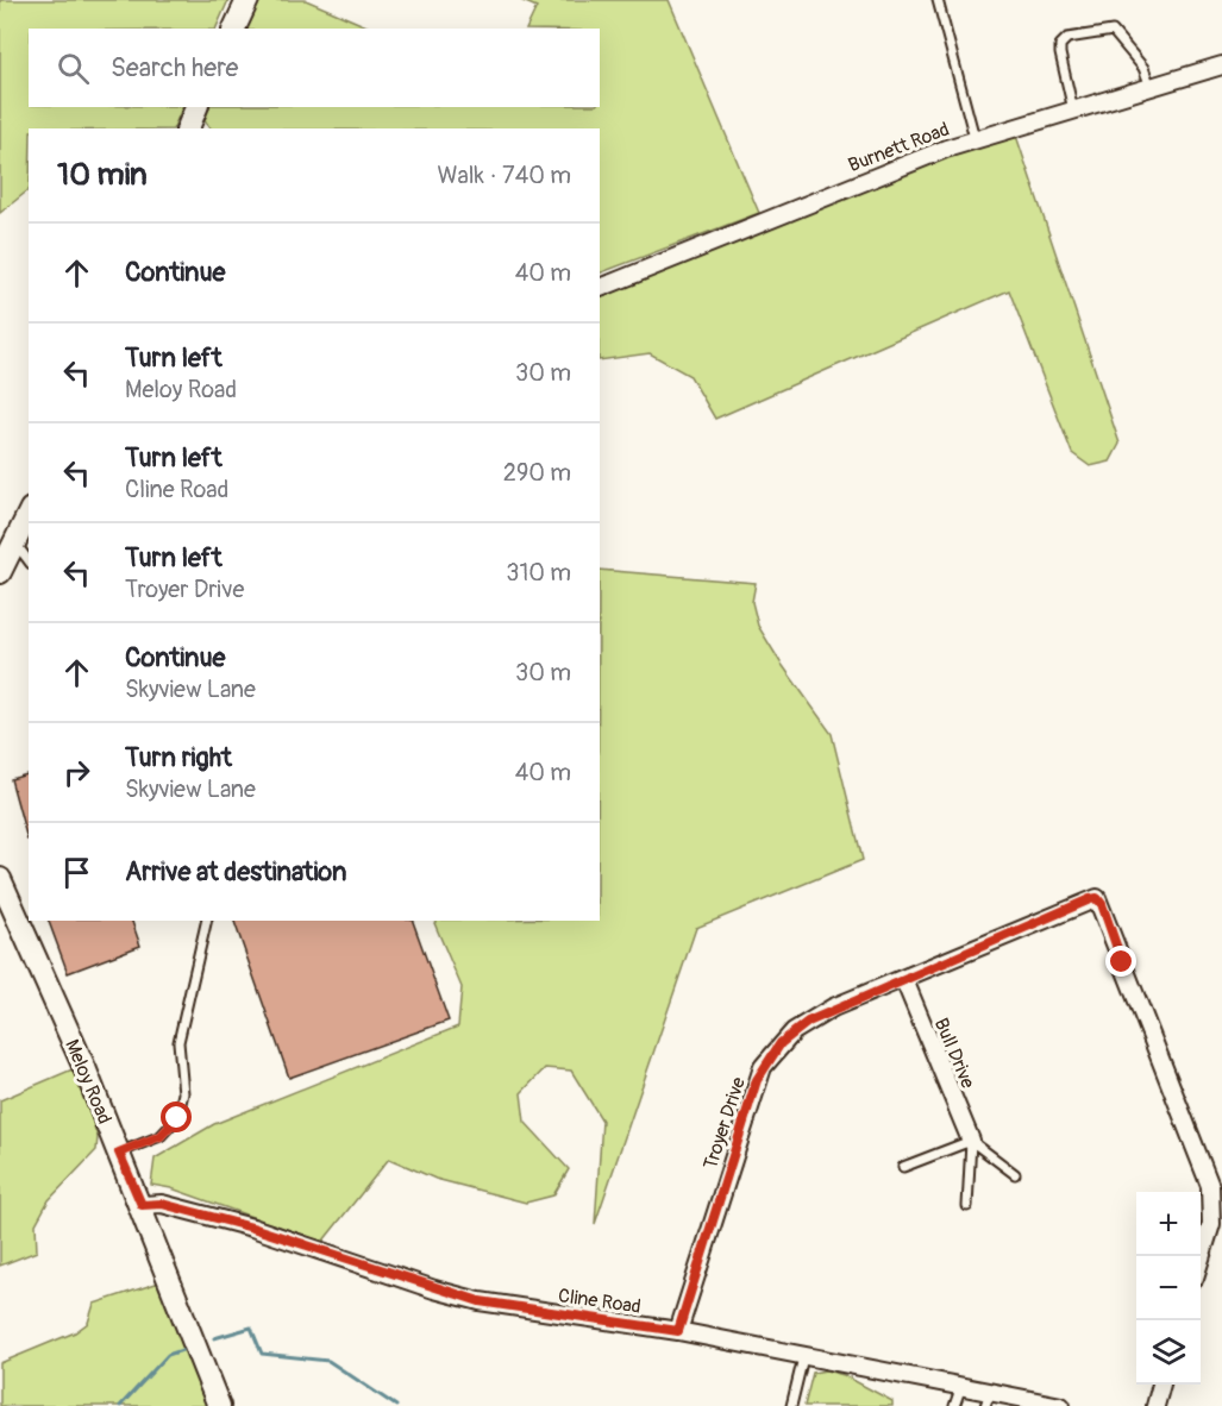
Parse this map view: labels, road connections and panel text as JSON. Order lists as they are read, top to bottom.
{
  "streets": {
    "street": [
      "Burnett Road",
      "Bull Drive",
      "Meloy Road",
      "Troyer Drive",
      "Cline Road"
    ]
  },
  "crossings": [
    ["Bull Drive", "Troyer Drive"],
    ["Meloy Road", "Cline Road"],
    ["Troyer Drive", "Cline Road"]
  ],
  "page": {
    "search": "Search here",
    "heading": ["10 min", "Walk · 740 m"],
    "list": [
      ["Continue", "40 m"],
      ["Turn left", "Meloy Road", "30 m"],
      ["Turn left", "Cline Road", "290 m"],
      ["Turn left", "Troyer Drive", "310 m"],
      ["Continue", "Skyview Lane", "30 m"],
      ["Turn right", "Skyview Lane", "40 m"],
      "Arrive at destination"
    ],
    "map_buttons": ["+", "−"]
  }
}
